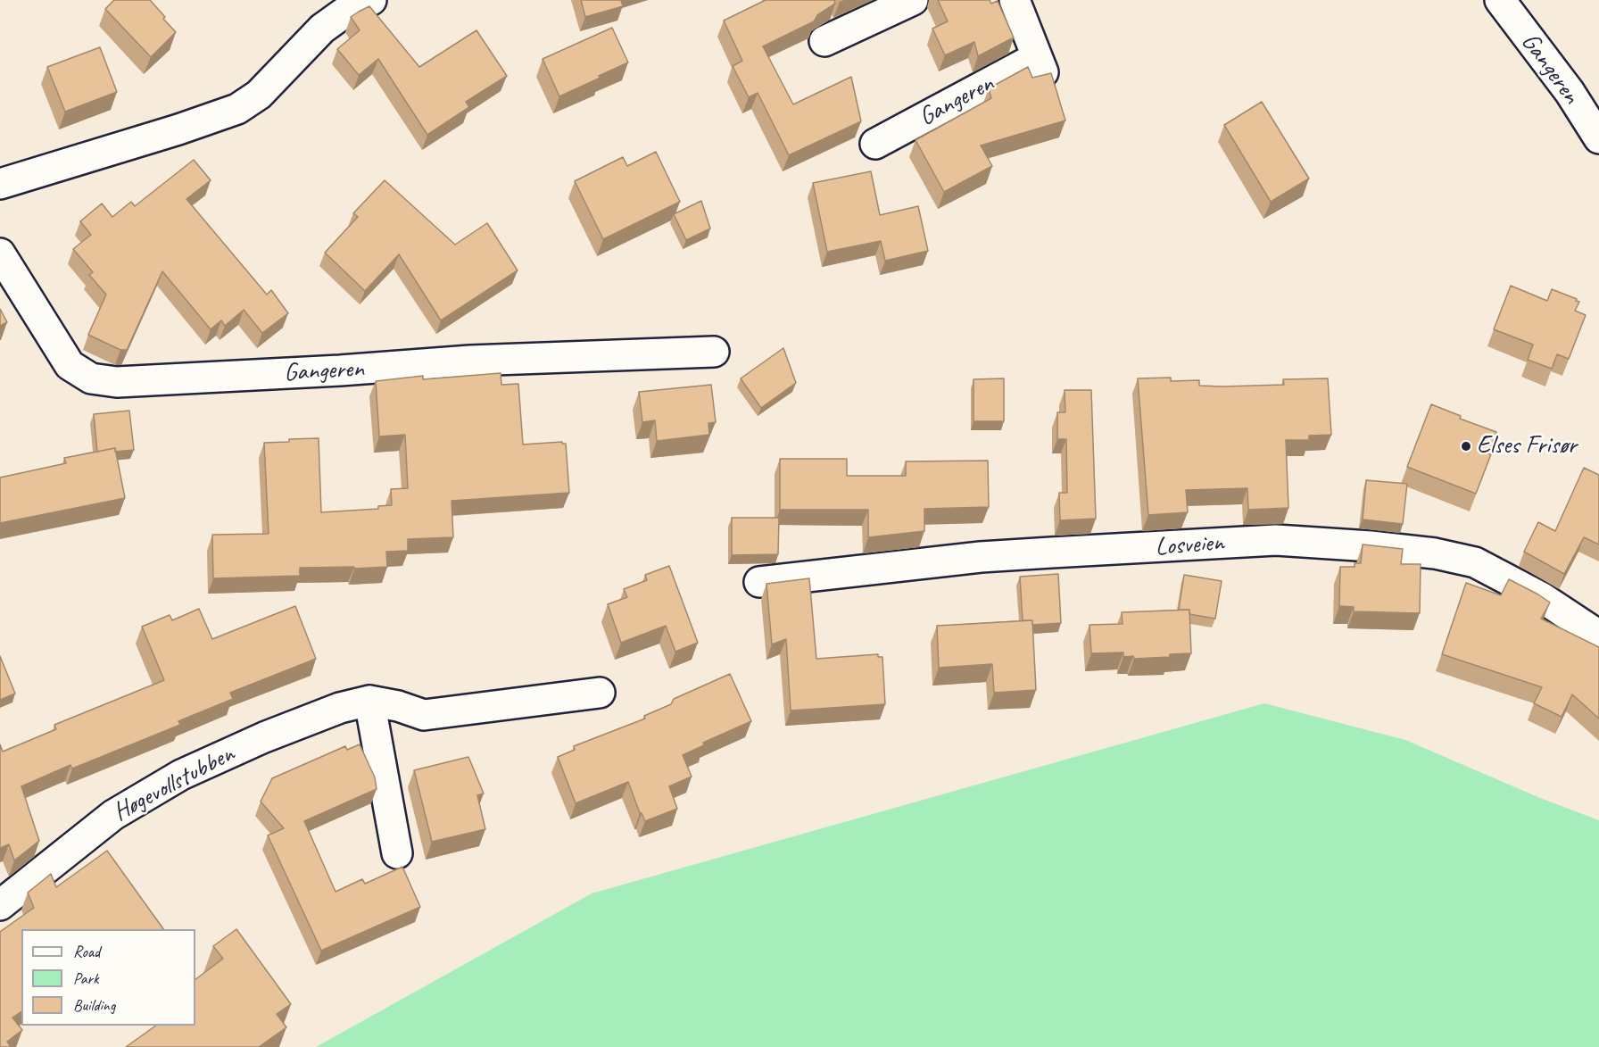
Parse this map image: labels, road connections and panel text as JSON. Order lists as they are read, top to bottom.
{
  "streets": {
    "street": ["Gangeren", "Losveien", "Høgevollstubben"]
  },
  "places": ["Elses Frisør"],
  "legend": ["Road", "Park", "Building"]
}
